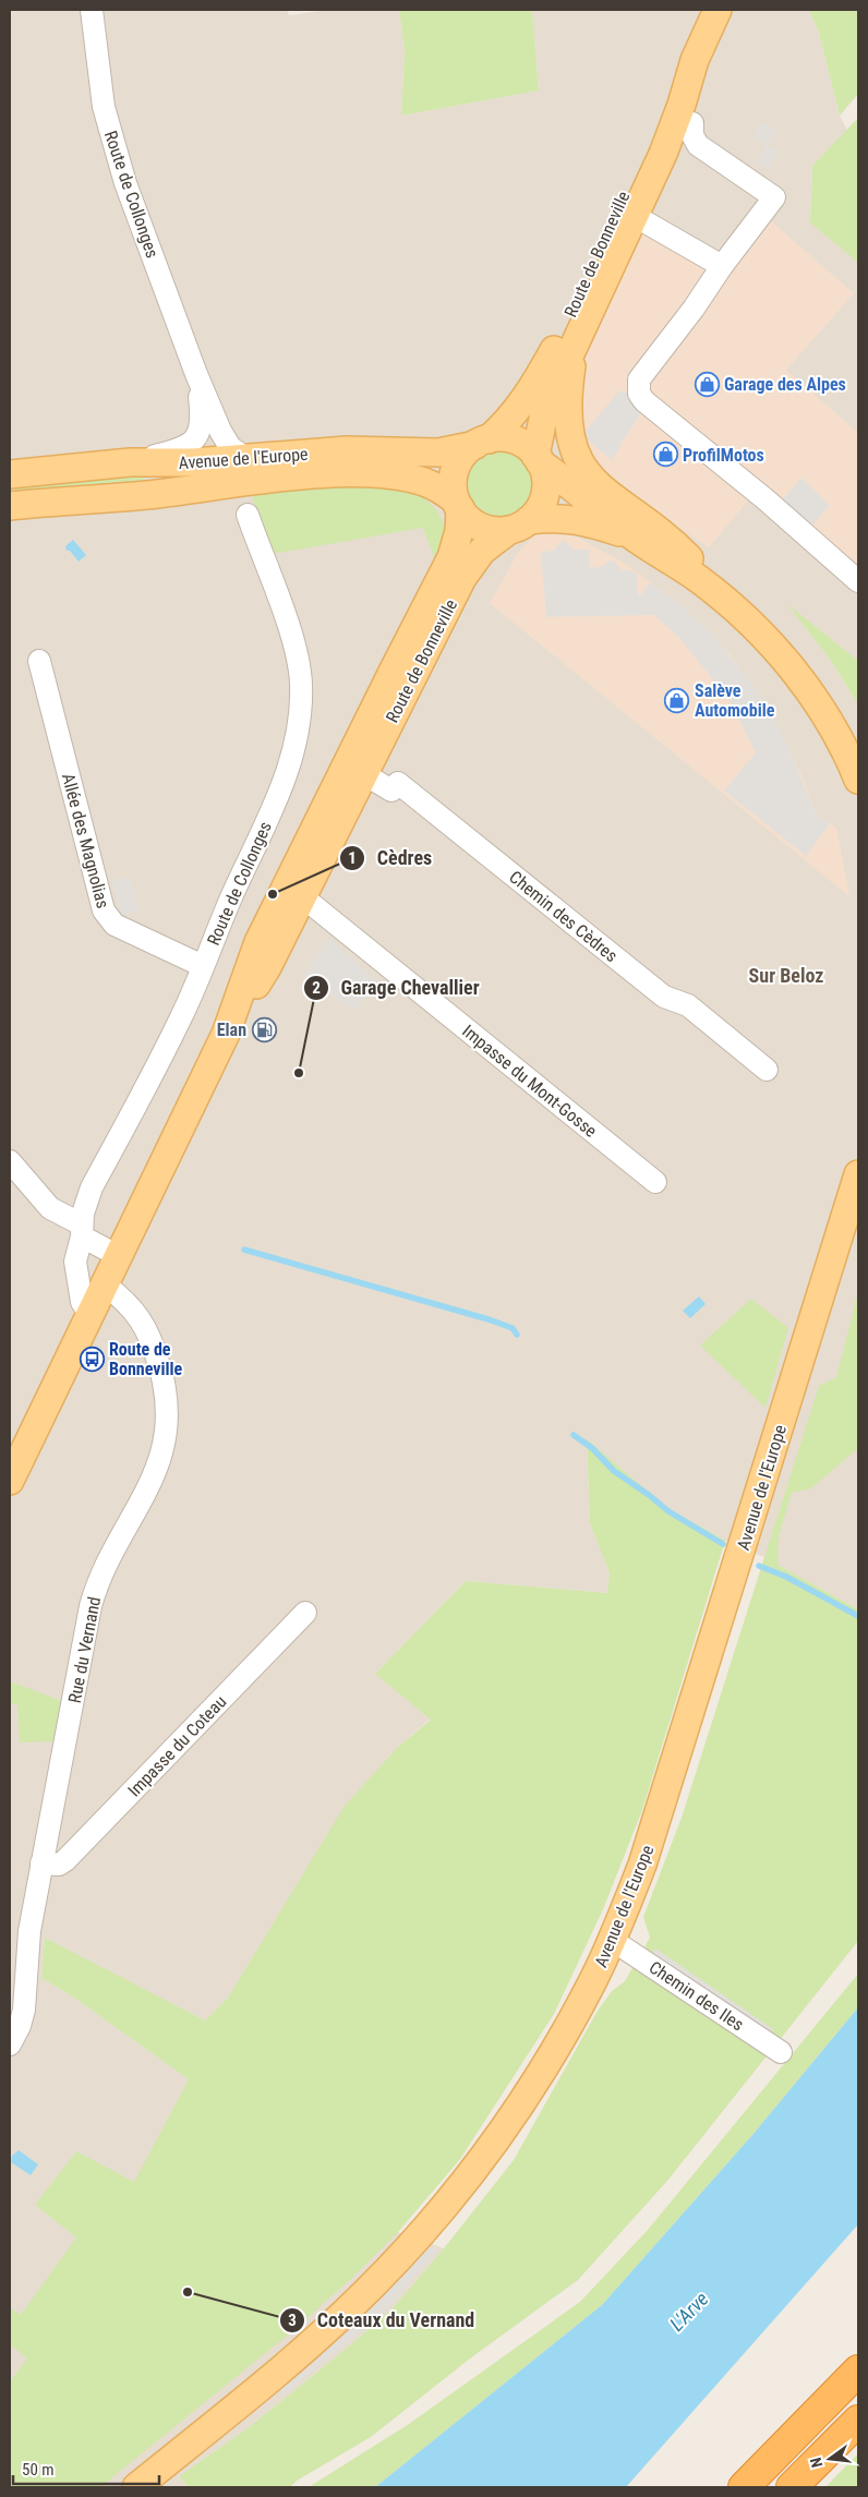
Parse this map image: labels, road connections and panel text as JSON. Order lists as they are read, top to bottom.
{
  "streets": {
    "main road": ["Route de Bonneville", "Avenue de l'Europe"],
    "street": [
      "Route de Collonges",
      "Allée des Magnolias",
      "Chemin des Cèdres",
      "Impasse du Mont-Gosse",
      "Rue du Vernand",
      "Impasse du Coteau",
      "Chemin des Iles"
    ]
  },
  "crossings": [
    ["Route de Collonges", "Route de Bonneville"],
    ["Route de Collonges", "Avenue de l'Europe"],
    ["Route de Collonges", "Allée des Magnolias"],
    ["Route de Bonneville", "Avenue de l'Europe"],
    ["Route de Bonneville", "Chemin des Cèdres"],
    ["Route de Bonneville", "Impasse du Mont-Gosse"],
    ["Route de Bonneville", "Rue du Vernand"],
    ["Avenue de l'Europe", "Chemin des Iles"],
    ["Rue du Vernand", "Impasse du Coteau"]
  ],
  "districts": ["Sur Beloz"],
  "water": ["L'Arve"],
  "places": {
    "shop": ["Garage des Alpes", "ProfilMotos", "Salève Automobile"],
    "other": ["Cèdres", "Garage Chevallier", "Coteaux du Vernand"],
    "fuel station": ["Elan"],
    "bus stop": ["Route de Bonneville"]
  },
  "scale_bar": "50 m",
  "north": "left"
}
